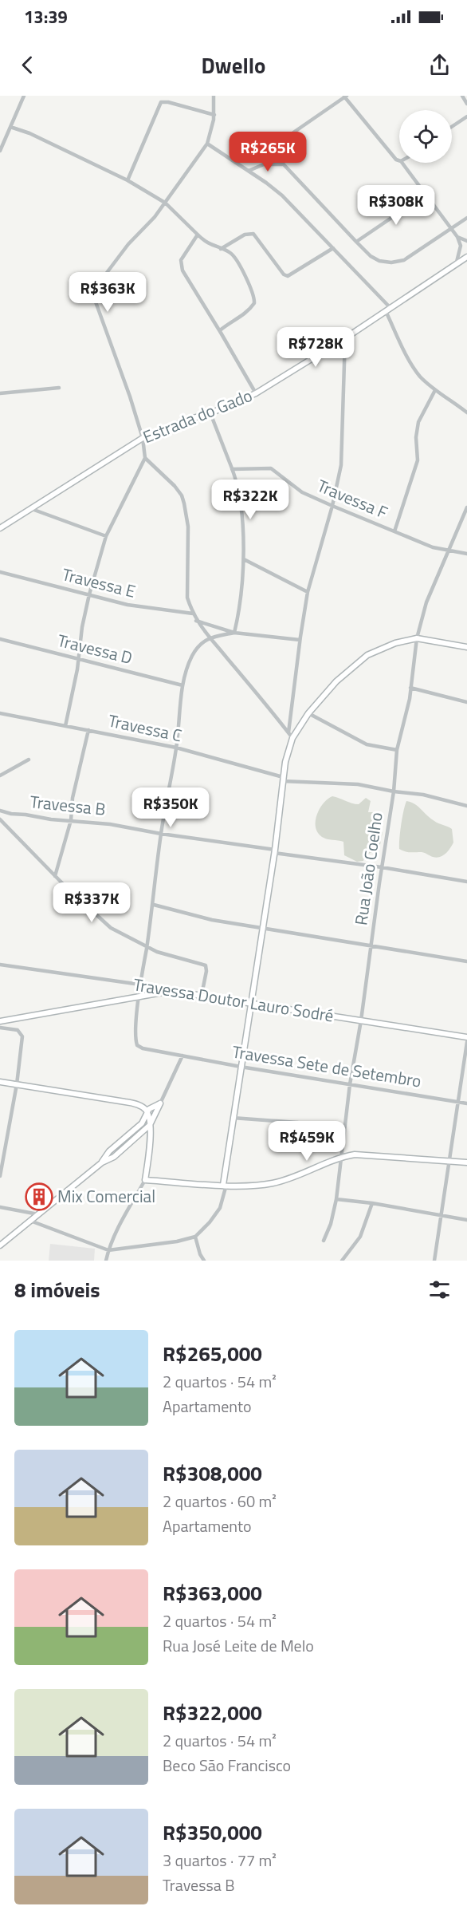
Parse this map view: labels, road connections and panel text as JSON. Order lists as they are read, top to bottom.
{
  "streets": {
    "street": [
      "Estrada do Gado",
      "Travessa F",
      "Travessa E",
      "Travessa D",
      "Travessa C",
      "Travessa B",
      "Rua João Coelho",
      "Travessa Doutor Lauro Sodré",
      "Travessa Sete de Setembro"
    ]
  },
  "crossings": [
    ["Travessa F", "Rua João Coelho"],
    ["Travessa C", "Rua João Coelho"],
    ["Travessa B", "Rua João Coelho"],
    ["Rua João Coelho", "Travessa Doutor Lauro Sodré"],
    ["Rua João Coelho", "Travessa Sete de Setembro"]
  ],
  "places": {
    "building": ["Mix Comercial"]
  },
  "page": {
    "status": "13:39",
    "header": "Dwello",
    "price": [
      "R$265K",
      "R$308K",
      "R$363K",
      "R$728K",
      "R$322K",
      "R$350K",
      "R$337K",
      "R$459K"
    ],
    "heading": "8 imóveis",
    "list": [
      {
        "name": "R$265,000",
        "note": "2 quartos · 54 m² · Apartamento"
      },
      {
        "name": "R$308,000",
        "note": "2 quartos · 60 m² · Apartamento"
      },
      {
        "name": "R$363,000",
        "note": "2 quartos · 54 m² · Rua José Leite de Melo"
      },
      {
        "name": "R$322,000",
        "note": "2 quartos · 54 m² · Beco São Francisco"
      },
      {
        "name": "R$350,000",
        "note": "3 quartos · 77 m² · Travessa B"
      }
    ]
  }
}
